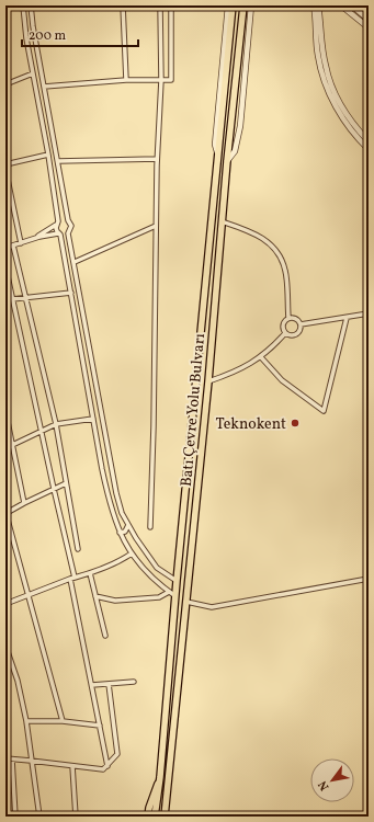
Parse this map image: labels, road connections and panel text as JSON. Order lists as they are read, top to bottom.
{
  "streets": {
    "main road": ["Batı Çevre Yolu Bulvarı"]
  },
  "places": ["Teknokent"],
  "scale_bar": "200 m",
  "north": "bottom left"
}
